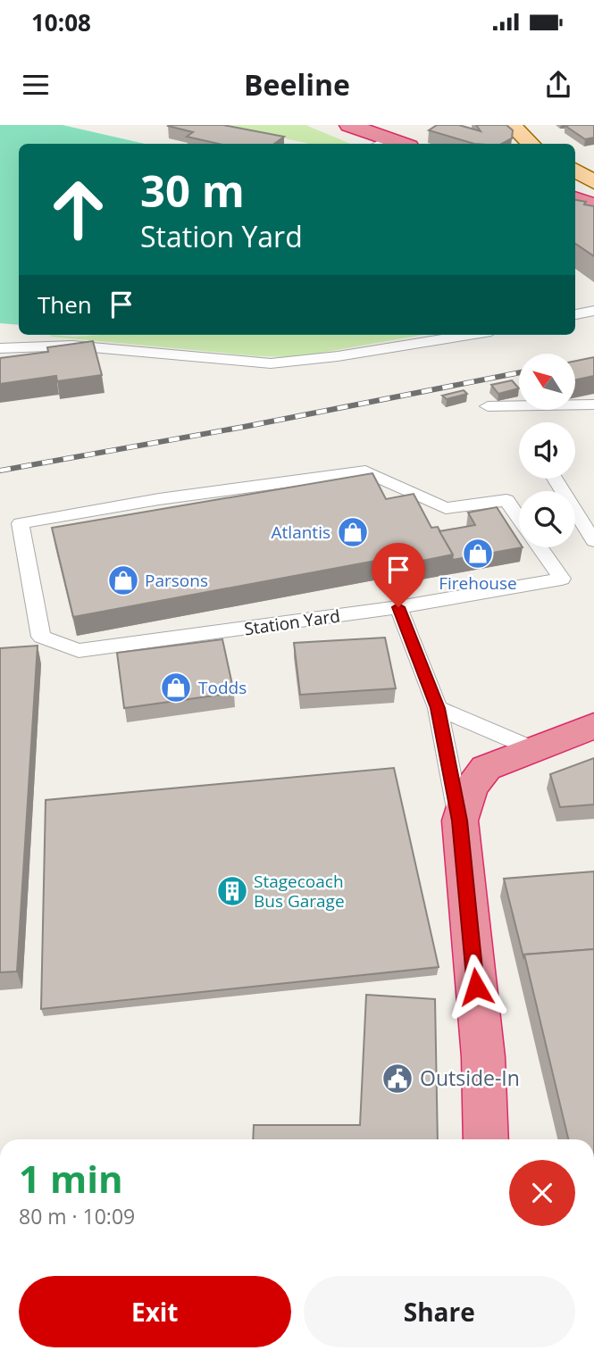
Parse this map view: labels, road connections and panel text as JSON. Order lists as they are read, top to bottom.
{
  "streets": {
    "lane": ["Station Yard"]
  },
  "places": {
    "shop": [
      "Atlantis",
      "Firehouse",
      "Parsons",
      "Todds"
    ],
    "building": ["Stagecoach Bus Garage"],
    "public building": ["Outside-In"]
  },
  "north": "top left",
  "page": {
    "status": "10:08",
    "header": "Beeline",
    "turn": ["30 m", "Station Yard"],
    "then": "Then",
    "heading": ["1 min", "80 m · 10:09"],
    "buttons": ["Exit", "Share"]
  }
}
